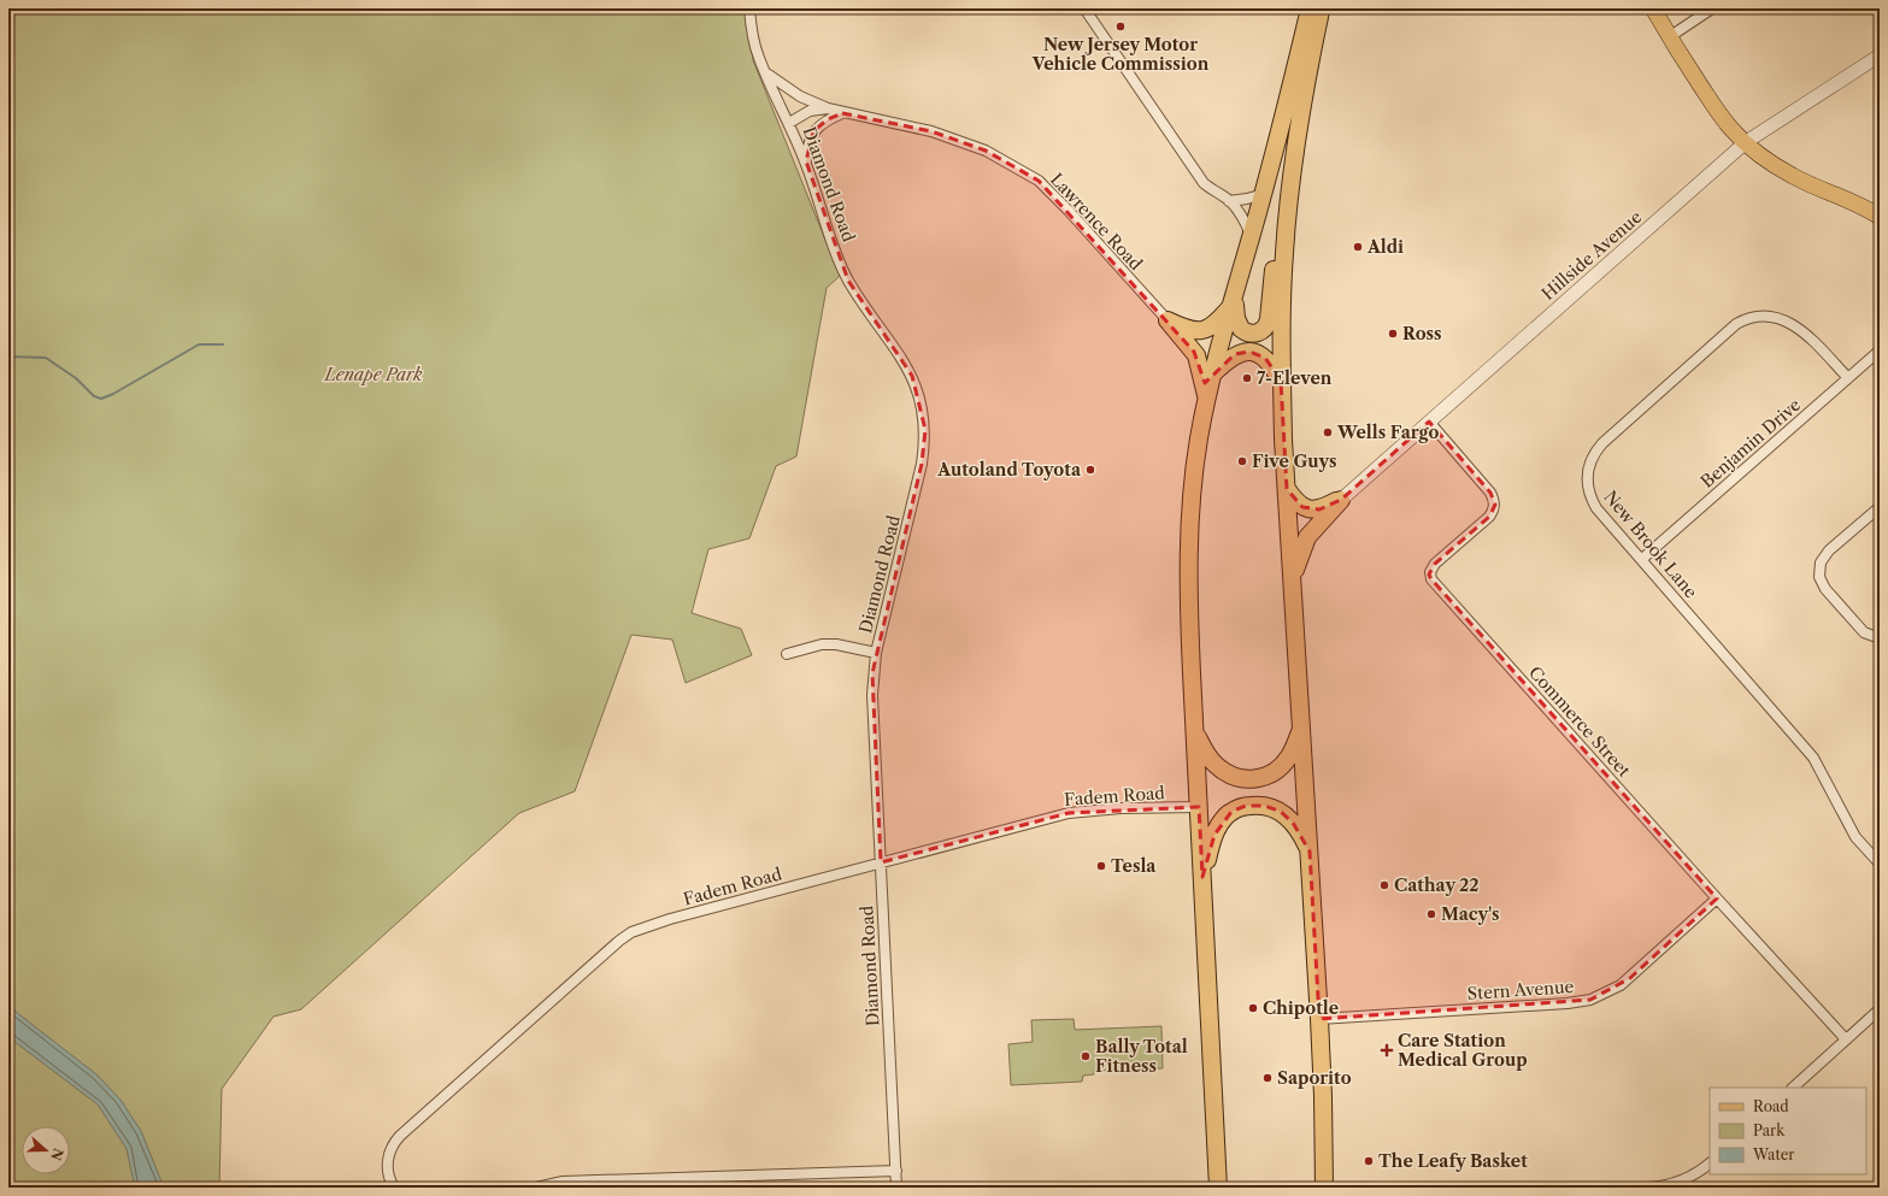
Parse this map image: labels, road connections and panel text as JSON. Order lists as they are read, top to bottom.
{
  "streets": {
    "street": [
      "Diamond Road",
      "Lawrence Road",
      "Hillside Avenue",
      "Benjamin Drive",
      "New Brook Lane",
      "Commerce Street",
      "Fadem Road",
      "Stern Avenue"
    ]
  },
  "crossings": [
    ["Diamond Road", "Lawrence Road"],
    ["Diamond Road", "Fadem Road"],
    ["Hillside Avenue", "Commerce Street"],
    ["Benjamin Drive", "New Brook Lane"],
    ["Commerce Street", "Stern Avenue"]
  ],
  "parks": ["Lenape Park"],
  "places": {
    "other": [
      "New Jersey Motor Vehicle Commission",
      "Aldi",
      "Ross",
      "7-Eleven",
      "Wells Fargo",
      "Five Guys",
      "Autoland Toyota",
      "Tesla",
      "Cathay 22",
      "Macy's",
      "Chipotle",
      "Bally Total Fitness",
      "Saporito",
      "The Leafy Basket"
    ],
    "health": ["Care Station Medical Group"]
  },
  "legend": ["Road", "Park", "Water"],
  "north": "right"
}
